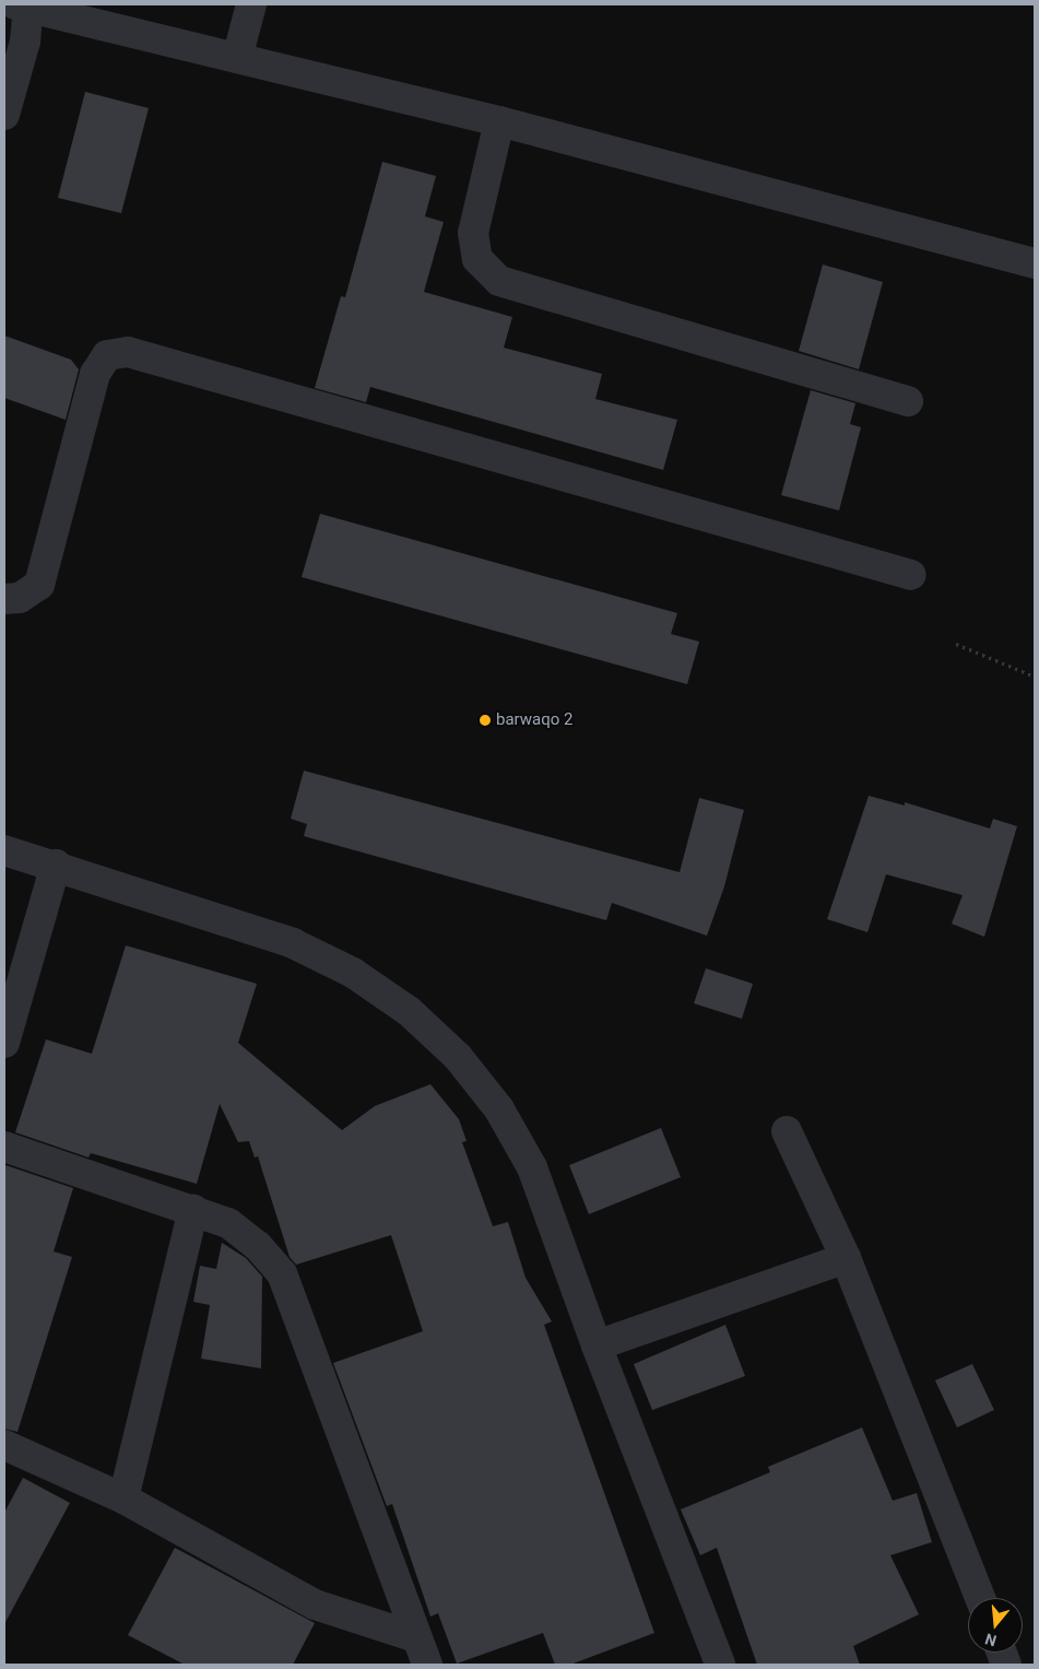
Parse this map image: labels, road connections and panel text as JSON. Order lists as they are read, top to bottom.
{
  "places": ["barwaqo 2"],
  "north": "bottom"
}
